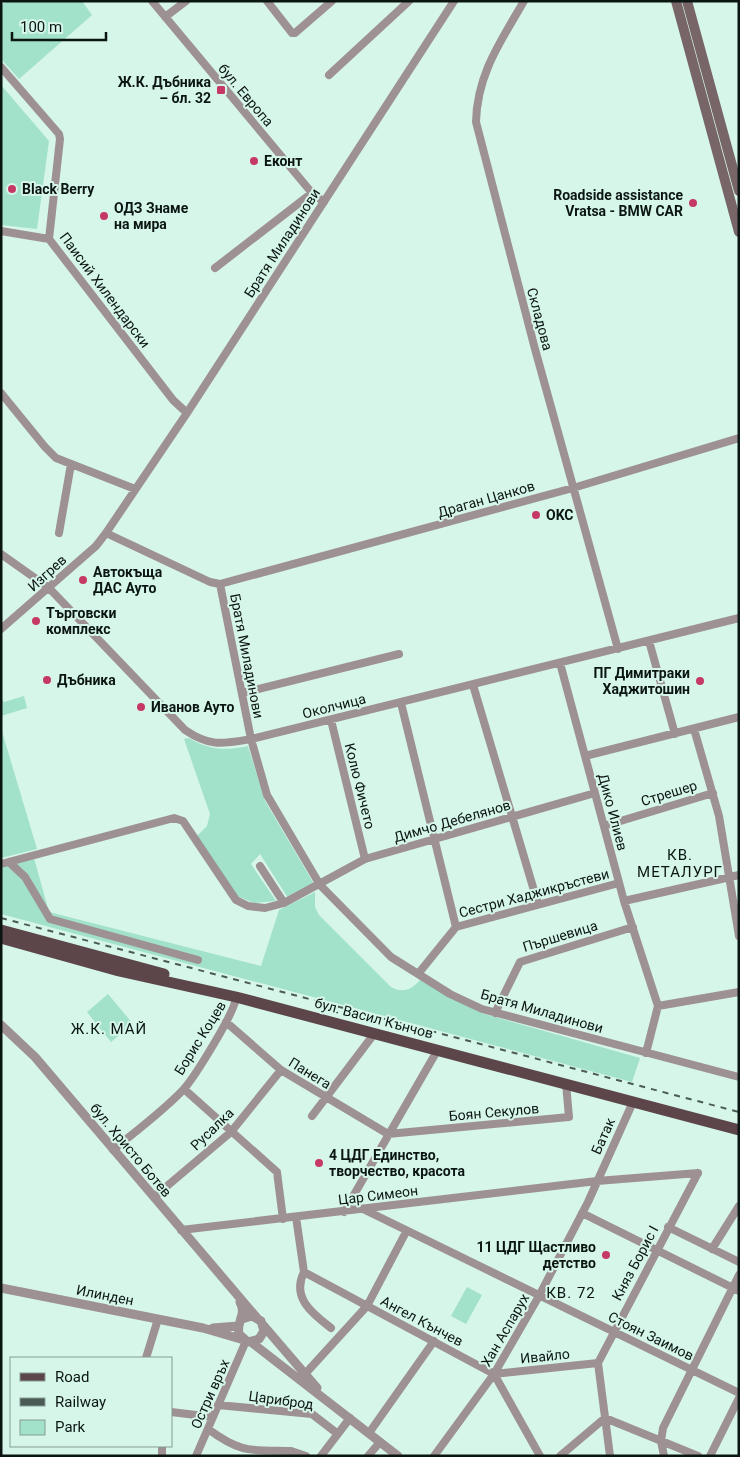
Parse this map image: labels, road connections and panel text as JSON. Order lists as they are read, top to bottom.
{
  "streets": {
    "main road": ["бул. Васил Кънчов"],
    "street": [
      "бул. Европа",
      "Братя Миладинови",
      "Паисий Хилендарски",
      "Складова",
      "Драган Цанков",
      "Изгрев",
      "Околчица",
      "Колю Фичето",
      "Стрешер",
      "Дико Илиев",
      "Димчо Дебелянов",
      "Сестри Хаджикръстеви",
      "Пършевица",
      "Борис Коцев",
      "Панега",
      "Боян Секулов",
      "Русалка",
      "Батак",
      "бул. Христо Ботев",
      "Цар Симеон",
      "Княз Борис I",
      "Илинден",
      "Ангел Кънчев",
      "Хан Аспарух",
      "Стоян Заимов",
      "Ивайло",
      "Остри връх",
      "Цариброд"
    ]
  },
  "crossings": [
    ["бул. Европа", "Братя Миладинови"],
    ["Братя Миладинови", "Паисий Хилендарски"],
    ["Братя Миладинови", "Драган Цанков"],
    ["Братя Миладинови", "Изгрев"],
    ["Братя Миладинови", "Околчица"],
    ["Братя Миладинови", "Димчо Дебелянов"],
    ["Братя Миладинови", "Сестри Хаджикръстеви"],
    ["Братя Миладинови", "Пършевица"],
    ["Складова", "Драган Цанков"],
    ["Складова", "Околчица"],
    ["Изгрев", "Околчица"],
    ["Околчица", "Колю Фичето"],
    ["Околчица", "Дико Илиев"],
    ["Колю Фичето", "Димчо Дебелянов"],
    ["Стрешер", "Дико Илиев"],
    ["Дико Илиев", "Димчо Дебелянов"],
    ["Дико Илиев", "Сестри Хаджикръстеви"],
    ["Дико Илиев", "Пършевица"],
    ["бул. Васил Кънчов", "Борис Коцев"],
    ["бул. Васил Кънчов", "Боян Секулов"],
    ["бул. Васил Кънчов", "Батак"],
    ["Борис Коцев", "Панега"],
    ["Борис Коцев", "бул. Христо Ботев"],
    ["Панега", "Боян Секулов"],
    ["Панега", "Русалка"],
    ["Русалка", "бул. Христо Ботев"],
    ["Батак", "Цар Симеон"],
    ["Батак", "Хан Аспарух"],
    ["бул. Христо Ботев", "Цар Симеон"],
    ["бул. Христо Ботев", "Илинден"],
    ["бул. Христо Ботев", "Остри връх"],
    ["Цар Симеон", "Княз Борис I"],
    ["Цар Симеон", "Хан Аспарух"],
    ["Цар Симеон", "Стоян Заимов"],
    ["Княз Борис I", "Стоян Заимов"],
    ["Княз Борис I", "Ивайло"],
    ["Илинден", "Остри връх"],
    ["Ангел Кънчев", "Хан Аспарух"],
    ["Ангел Кънчев", "Ивайло"],
    ["Хан Аспарух", "Стоян Заимов"],
    ["Хан Аспарух", "Ивайло"],
    ["Остри връх", "Цариброд"]
  ],
  "districts": ["КВ. МЕТАЛУРГ", "Ж.К. МАЙ", "КВ. 72"],
  "places": {
    "transit": ["Ж.К. Дъбника – бл. 32"],
    "other": [
      "Еконт",
      "Black Berry",
      "Roadside assistance Vratsa - BMW CAR",
      "ОДЗ Знаме на мира",
      "OKC",
      "Автокъща ДАС Ауто",
      "Търговски комплекс",
      "Дъбника",
      "ПГ Димитраки Хаджитошин",
      "Иванов Ауто",
      "4 ЦДГ Единство, творчество, красота",
      "11 ЦДГ Щастливо детство"
    ]
  },
  "legend": ["Road", "Railway", "Park"],
  "scale_bar": "100 m"
}
